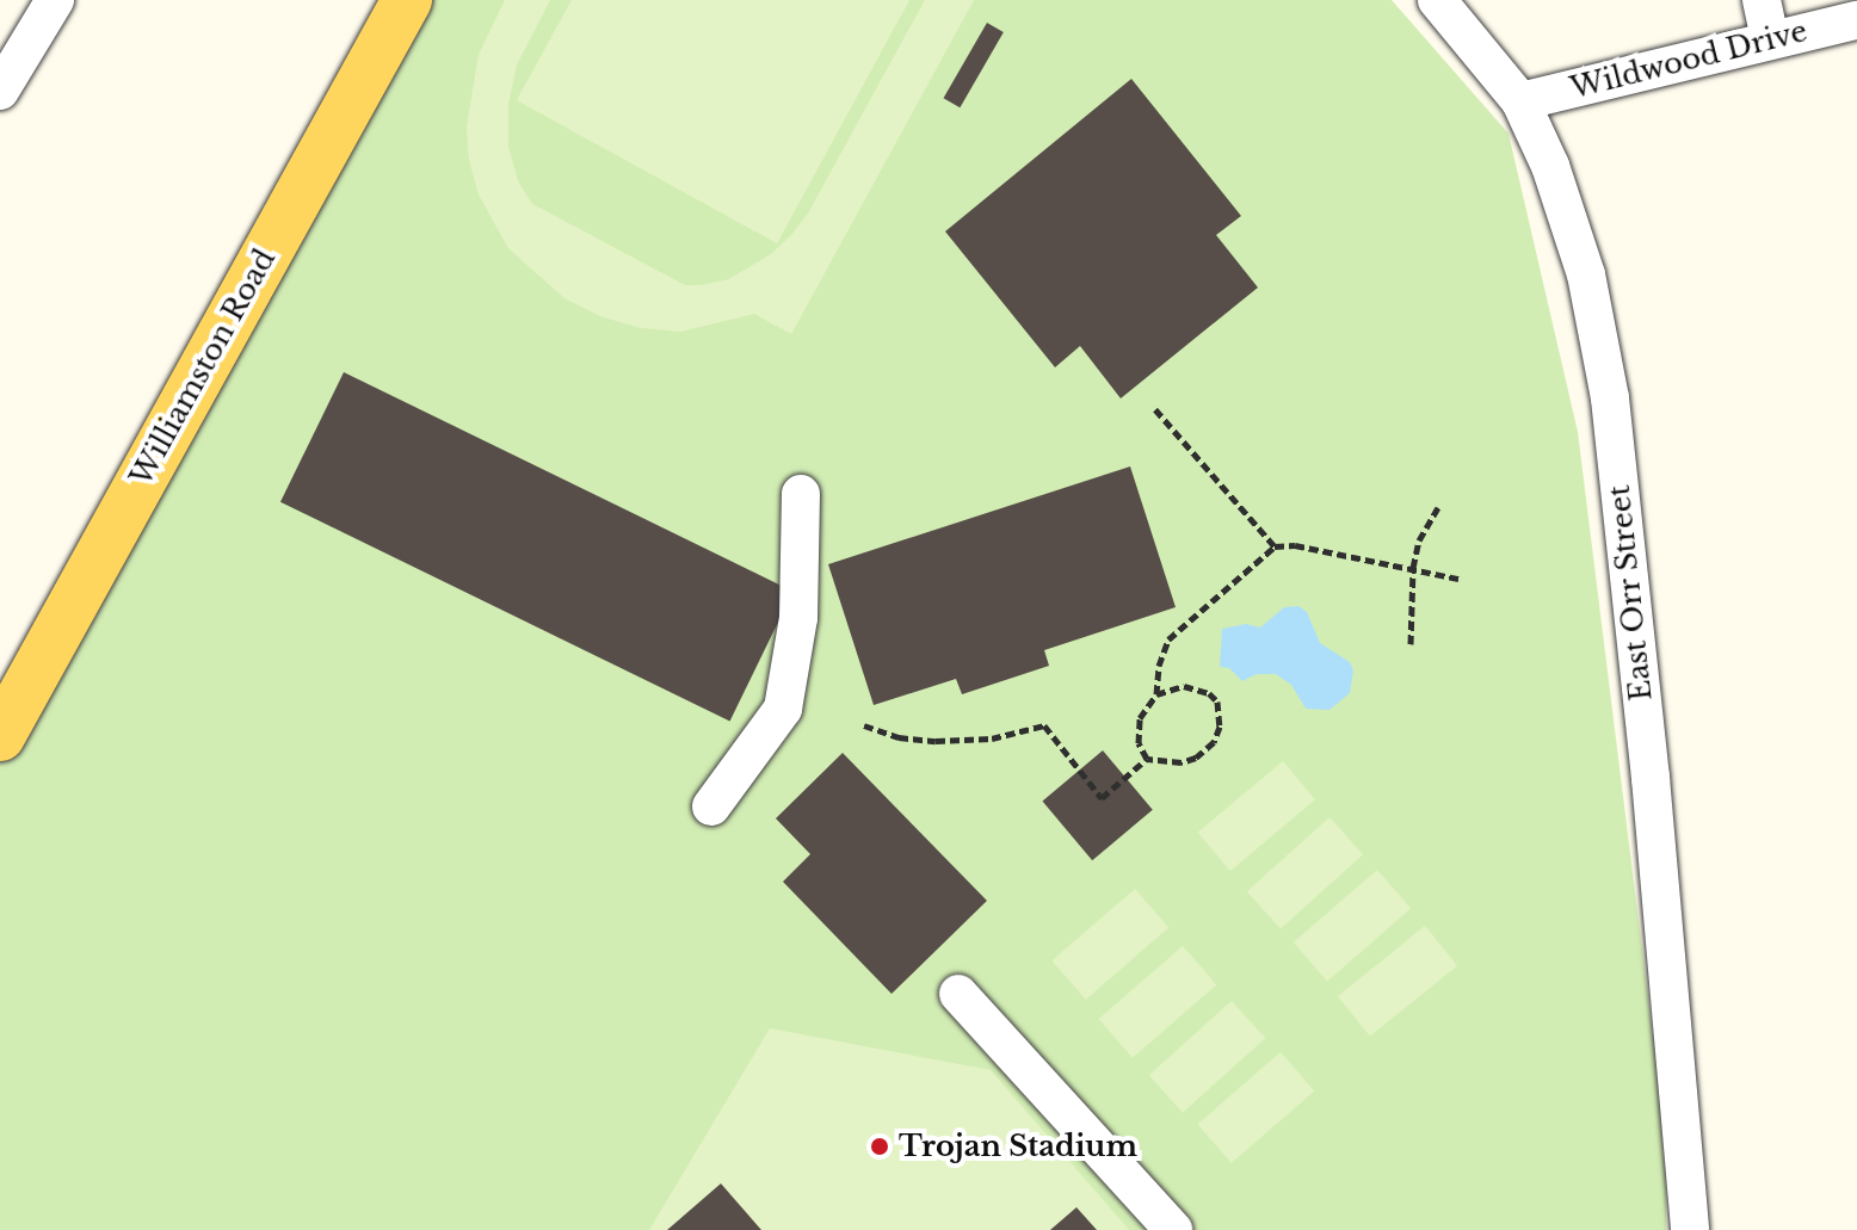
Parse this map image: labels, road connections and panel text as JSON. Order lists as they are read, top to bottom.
{
  "streets": {
    "main road": ["Williamston Road"],
    "street": ["Wildwood Drive", "East Orr Street"]
  },
  "crossings": [
    ["Wildwood Drive", "East Orr Street"]
  ],
  "places": ["Trojan Stadium"]
}
